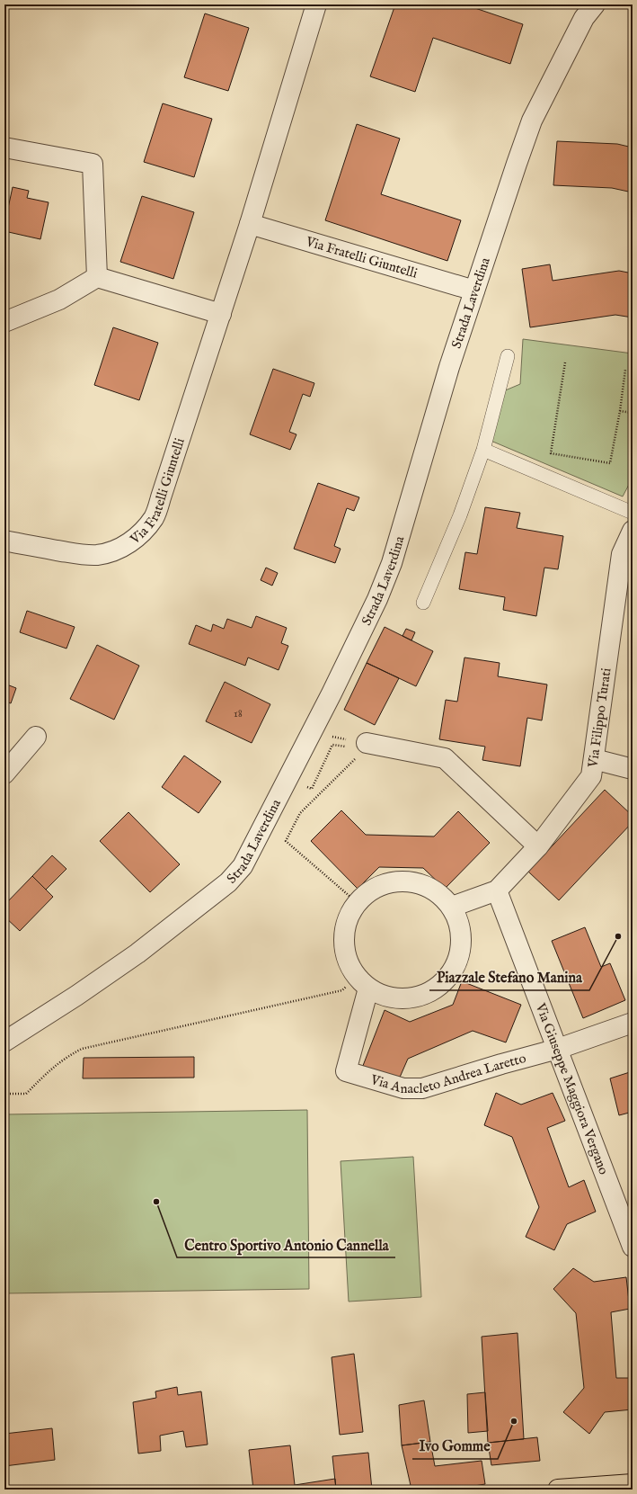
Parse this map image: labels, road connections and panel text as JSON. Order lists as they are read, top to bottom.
{
  "streets": {
    "street": [
      "Via Fratelli Giuntelli",
      "Strada Laverdina",
      "Via Filippo Turati",
      "Via Anacleto Andrea Laretto",
      "Via Giuseppe Maggiora Vergano"
    ]
  },
  "crossings": [
    ["Via Fratelli Giuntelli", "Strada Laverdina"],
    ["Via Filippo Turati", "Via Anacleto Andrea Laretto"],
    ["Via Filippo Turati", "Via Giuseppe Maggiora Vergano"],
    ["Via Anacleto Andrea Laretto", "Via Giuseppe Maggiora Vergano"]
  ],
  "places": ["Piazzale Stefano Manina", "Centro Sportivo Antonio Cannella", "Ivo Gomme"],
  "house_numbers": ["18"]
}
